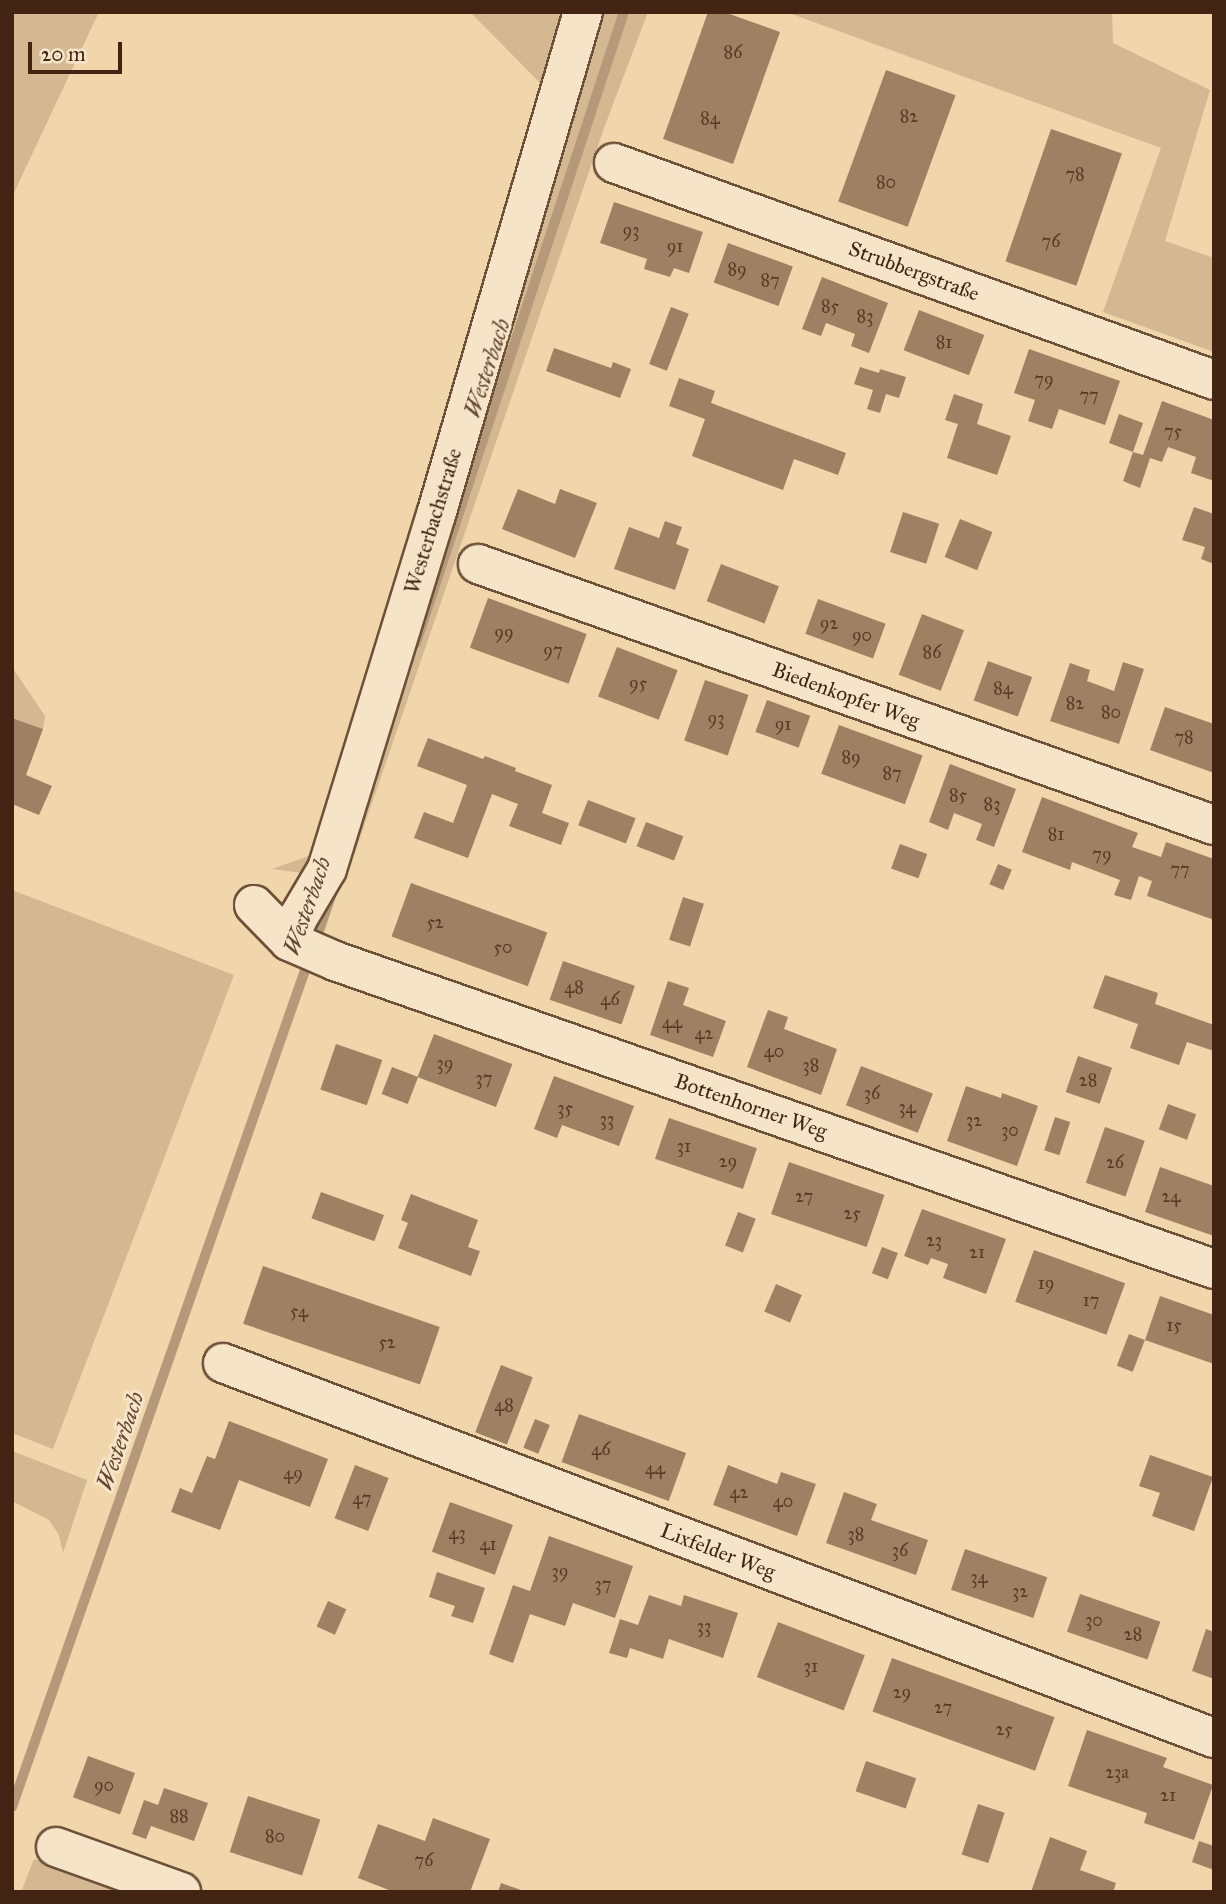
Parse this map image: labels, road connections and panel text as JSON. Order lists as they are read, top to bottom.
{
  "streets": {
    "street": [
      "Strubbergstraße",
      "Westerbachstraße",
      "Biedenkopfer Weg",
      "Bottenhorner Weg",
      "Lixfelder Weg"
    ]
  },
  "crossings": [
    ["Westerbachstraße", "Bottenhorner Weg"]
  ],
  "water": ["Westerbach"],
  "house_numbers": [
    "86",
    "82",
    "84",
    "78",
    "80",
    "93",
    "76",
    "91",
    "89",
    "87",
    "85",
    "83",
    "81",
    "79",
    "77",
    "75",
    "92",
    "99",
    "90",
    "97",
    "86",
    "95",
    "84",
    "82",
    "80",
    "93",
    "91",
    "78",
    "89",
    "87",
    "85",
    "83",
    "81",
    "79",
    "77",
    "52",
    "50",
    "48",
    "46",
    "44",
    "42",
    "40",
    "39",
    "38",
    "37",
    "28",
    "36",
    "34",
    "35",
    "33",
    "32",
    "30",
    "31",
    "29",
    "26",
    "27",
    "24",
    "25",
    "23",
    "21",
    "19",
    "17",
    "54",
    "15",
    "52",
    "48",
    "46",
    "44",
    "49",
    "42",
    "47",
    "40",
    "43",
    "38",
    "41",
    "36",
    "39",
    "34",
    "37",
    "32",
    "30",
    "33",
    "28",
    "31",
    "29",
    "27",
    "25",
    "23a",
    "90",
    "21",
    "88",
    "80",
    "76"
  ],
  "scale_bar": "20 m"
}
